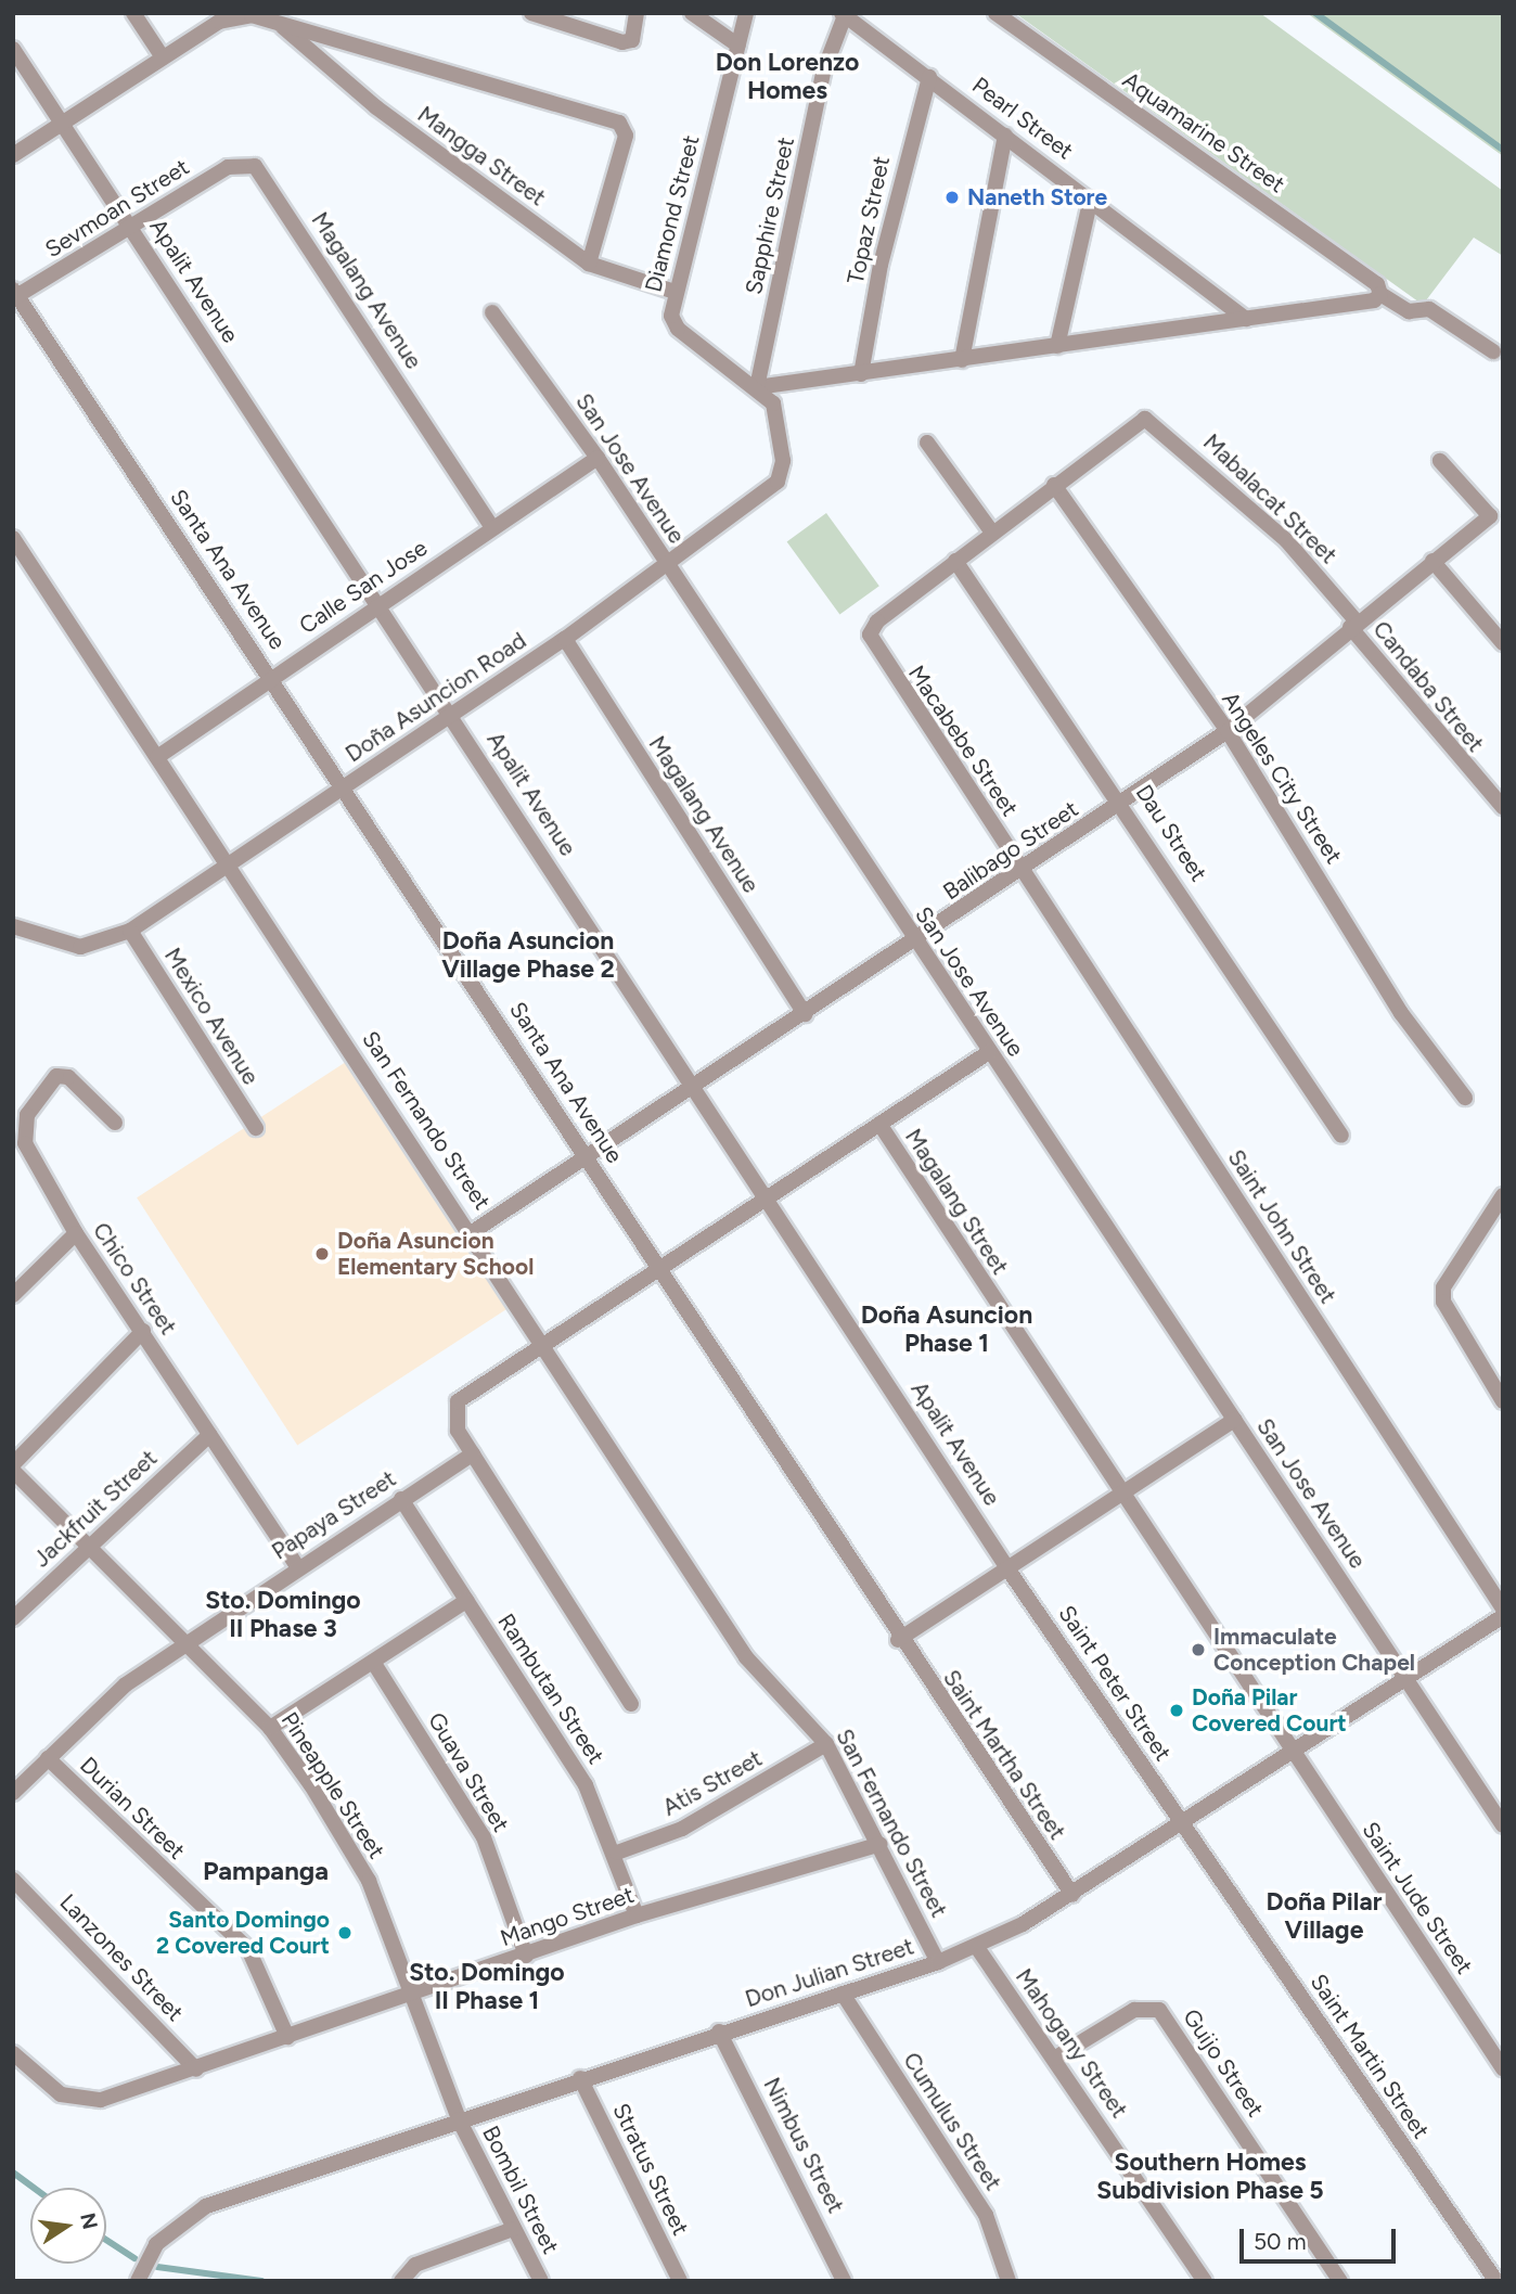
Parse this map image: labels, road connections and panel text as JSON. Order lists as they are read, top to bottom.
{
  "streets": {
    "street": [
      "Pearl Street",
      "Aquamarine Street",
      "Mangga Street",
      "Sevmoan Street",
      "Diamond Street",
      "Sapphire Street",
      "Topaz Street",
      "Apalit Avenue",
      "Magalang Avenue",
      "San Jose Avenue",
      "Mabalacat Street",
      "Santa Ana Avenue",
      "Calle San Jose",
      "Candaba Street",
      "Doña Asuncion Road",
      "Macabebe Street",
      "Angeles City Street",
      "Dau Street",
      "Balibago Street",
      "Mexico Avenue",
      "San Fernando Street",
      "Magalang Street",
      "Saint John Street",
      "Chico Street",
      "Jackfruit Street",
      "Papaya Street",
      "Saint Peter Street",
      "Rambutan Street",
      "Saint Martha Street",
      "Guava Street",
      "Atis Street",
      "Pineapple Street",
      "Durian Street",
      "Saint Jude Street",
      "Mango Street",
      "Lanzones Street",
      "Don Julian Street",
      "Mahogany Street",
      "Saint Martin Street",
      "Guijo Street",
      "Cumulus Street",
      "Nimbus Street",
      "Stratus Street",
      "Bombil Street"
    ]
  },
  "crossings": [
    ["Pearl Street", "Sapphire Street"],
    ["Pearl Street", "Topaz Street"],
    ["Mangga Street", "Diamond Street"],
    ["Sevmoan Street", "Apalit Avenue"],
    ["Sevmoan Street", "Magalang Avenue"],
    ["Sevmoan Street", "Santa Ana Avenue"],
    ["Diamond Street", "Sapphire Street"],
    ["Diamond Street", "Doña Asuncion Road"],
    ["Sapphire Street", "Doña Asuncion Road"],
    ["Apalit Avenue", "Calle San Jose"],
    ["Apalit Avenue", "Doña Asuncion Road"],
    ["Apalit Avenue", "Balibago Street"],
    ["Apalit Avenue", "Saint Peter Street"],
    ["Magalang Avenue", "Calle San Jose"],
    ["Magalang Avenue", "Doña Asuncion Road"],
    ["Magalang Avenue", "Balibago Street"],
    ["San Jose Avenue", "Calle San Jose"],
    ["San Jose Avenue", "Doña Asuncion Road"],
    ["San Jose Avenue", "Balibago Street"],
    ["San Jose Avenue", "Don Julian Street"],
    ["Mabalacat Street", "Candaba Street"],
    ["Mabalacat Street", "Angeles City Street"],
    ["Mabalacat Street", "Balibago Street"],
    ["Santa Ana Avenue", "Calle San Jose"],
    ["Santa Ana Avenue", "Doña Asuncion Road"],
    ["Santa Ana Avenue", "Balibago Street"],
    ["Santa Ana Avenue", "Saint Martha Street"],
    ["Calle San Jose", "San Fernando Street"],
    ["Candaba Street", "Balibago Street"],
    ["Doña Asuncion Road", "Mexico Avenue"],
    ["Doña Asuncion Road", "San Fernando Street"],
    ["Macabebe Street", "Dau Street"],
    ["Macabebe Street", "Balibago Street"],
    ["Macabebe Street", "Saint John Street"],
    ["Angeles City Street", "Balibago Street"],
    ["Dau Street", "Balibago Street"],
    ["Balibago Street", "San Fernando Street"],
    ["Balibago Street", "Saint John Street"],
    ["San Fernando Street", "Atis Street"],
    ["San Fernando Street", "Mango Street"],
    ["San Fernando Street", "Don Julian Street"],
    ["Magalang Street", "Saint Jude Street"],
    ["Magalang Street", "Don Julian Street"],
    ["Chico Street", "Jackfruit Street"],
    ["Chico Street", "Papaya Street"],
    ["Jackfruit Street", "Pineapple Street"],
    ["Papaya Street", "Rambutan Street"],
    ["Papaya Street", "Pineapple Street"],
    ["Papaya Street", "Durian Street"],
    ["Saint Peter Street", "Don Julian Street"],
    ["Saint Peter Street", "Saint Martin Street"],
    ["Rambutan Street", "Atis Street"],
    ["Rambutan Street", "Mango Street"],
    ["Saint Martha Street", "Don Julian Street"],
    ["Guava Street", "Mango Street"],
    ["Pineapple Street", "Mango Street"],
    ["Pineapple Street", "Don Julian Street"],
    ["Pineapple Street", "Bombil Street"],
    ["Durian Street", "Mango Street"],
    ["Saint Jude Street", "Don Julian Street"],
    ["Mango Street", "Lanzones Street"],
    ["Don Julian Street", "Mahogany Street"],
    ["Don Julian Street", "Saint Martin Street"],
    ["Don Julian Street", "Cumulus Street"],
    ["Don Julian Street", "Nimbus Street"],
    ["Don Julian Street", "Stratus Street"],
    ["Don Julian Street", "Bombil Street"],
    ["Mahogany Street", "Guijo Street"]
  ],
  "districts": [
    "Don Lorenzo Homes",
    "Doña Asuncion Village Phase 2",
    "Doña Asuncion Phase 1",
    "Sto. Domingo II Phase 3",
    "Pampanga",
    "Doña Pilar Village",
    "Sto. Domingo II Phase 1",
    "Southern Homes Subdivision Phase 5"
  ],
  "places": [
    "Naneth Store",
    "Doña Asuncion Elementary School",
    "Immaculate Conception Chapel",
    "Doña Pilar Covered Court",
    "Santo Domingo 2 Covered Court"
  ],
  "scale_bar": "50 m",
  "north": "right"
}
